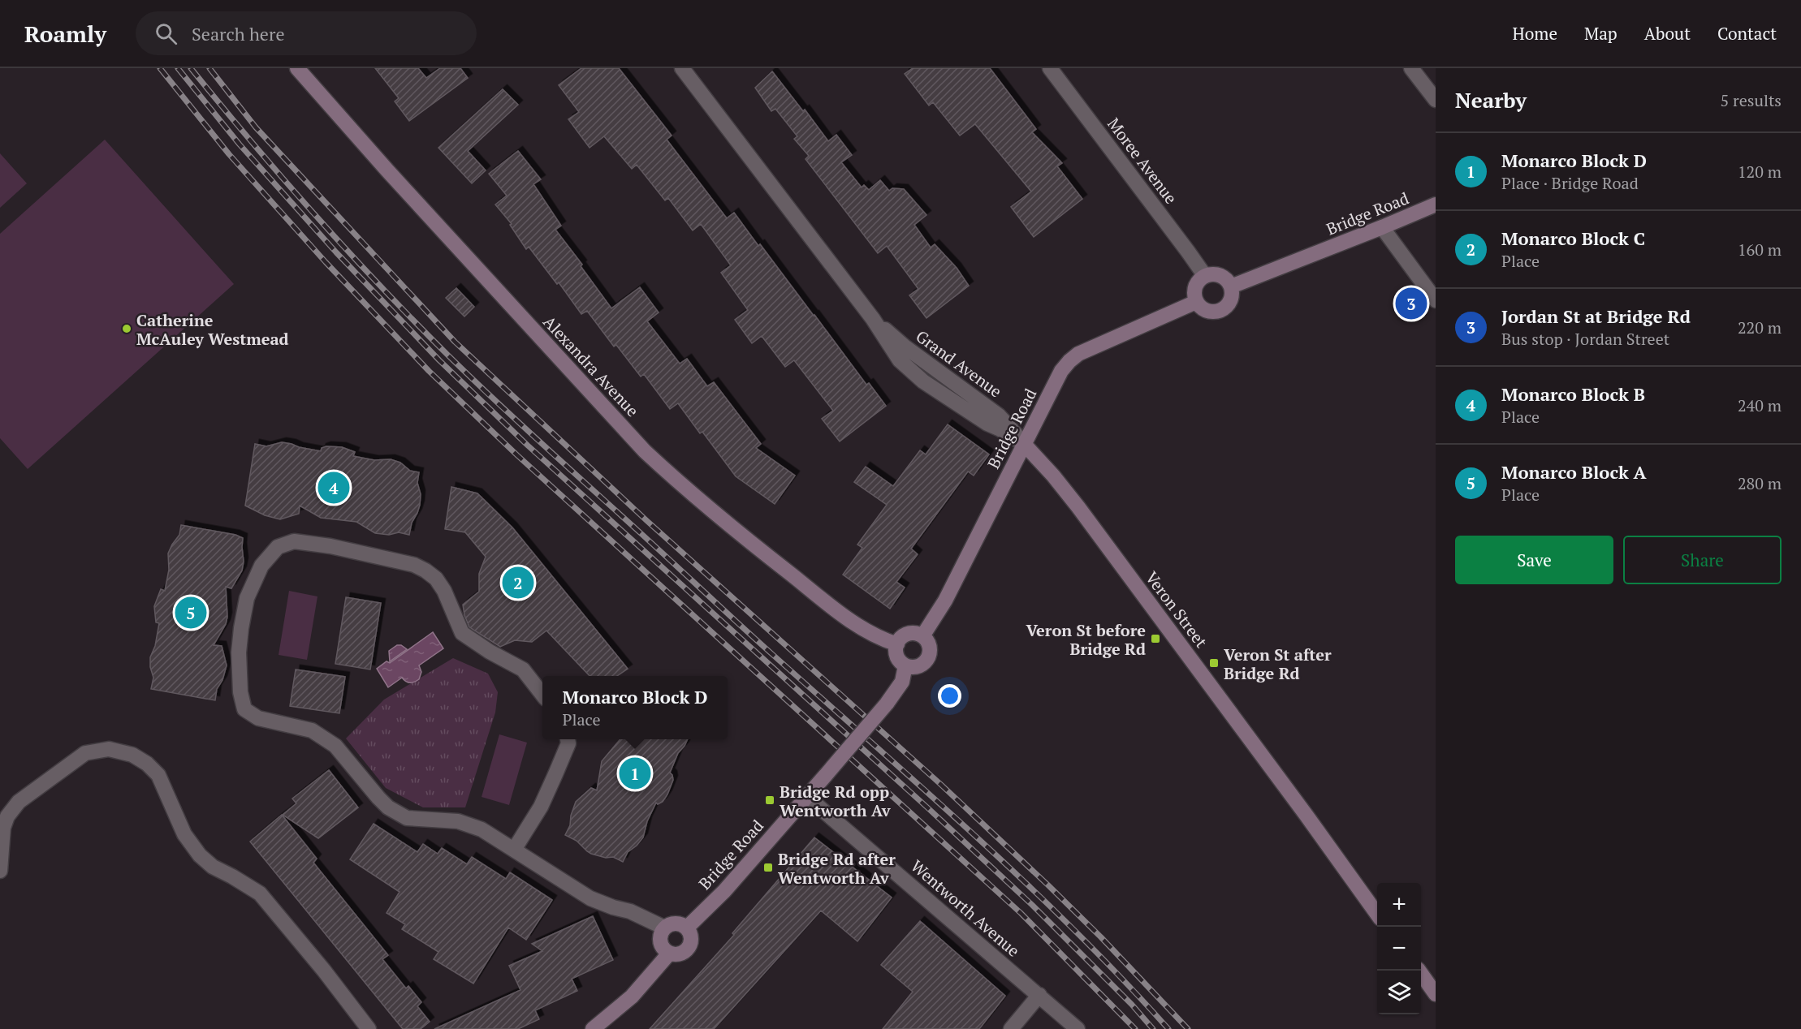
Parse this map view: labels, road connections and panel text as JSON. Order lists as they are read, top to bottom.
{
  "streets": {
    "street": [
      "Moree Avenue",
      "Bridge Road",
      "Grand Avenue",
      "Alexandra Avenue",
      "Veron Street",
      "Wentworth Avenue"
    ]
  },
  "crossings": [
    ["Moree Avenue", "Bridge Road"],
    ["Bridge Road", "Grand Avenue"],
    ["Bridge Road", "Alexandra Avenue"],
    ["Bridge Road", "Veron Street"],
    ["Bridge Road", "Wentworth Avenue"],
    ["Grand Avenue", "Veron Street"]
  ],
  "places": {
    "other": ["Catherine McAuley Westmead"],
    "transit": [
      "Veron St before Bridge Rd",
      "Veron St after Bridge Rd",
      "Bridge Rd opp Wentworth Av",
      "Bridge Rd after Wentworth Av"
    ]
  },
  "page": {
    "header": "Roamly",
    "search": "Search here",
    "nav": [
      "Home",
      "Map",
      "About",
      "Contact"
    ],
    "heading": ["Nearby", "5 results"],
    "list": [
      {
        "mark": "1",
        "name": "Monarco Block D",
        "note": "Place · Bridge Road",
        "value": "120 m"
      },
      {
        "mark": "2",
        "name": "Monarco Block C",
        "note": "Place",
        "value": "160 m"
      },
      {
        "mark": "3",
        "name": "Jordan St at Bridge Rd",
        "note": "Bus stop · Jordan Street",
        "value": "220 m"
      },
      {
        "mark": "4",
        "name": "Monarco Block B",
        "note": "Place",
        "value": "240 m"
      },
      {
        "mark": "5",
        "name": "Monarco Block A",
        "note": "Place",
        "value": "280 m"
      }
    ],
    "pins": [
      "3",
      "4",
      "2",
      "5",
      "1"
    ],
    "buttons": ["Save", "Share"],
    "popup": ["Monarco Block D", "Place"],
    "map_buttons": ["+", "−"]
  }
}
